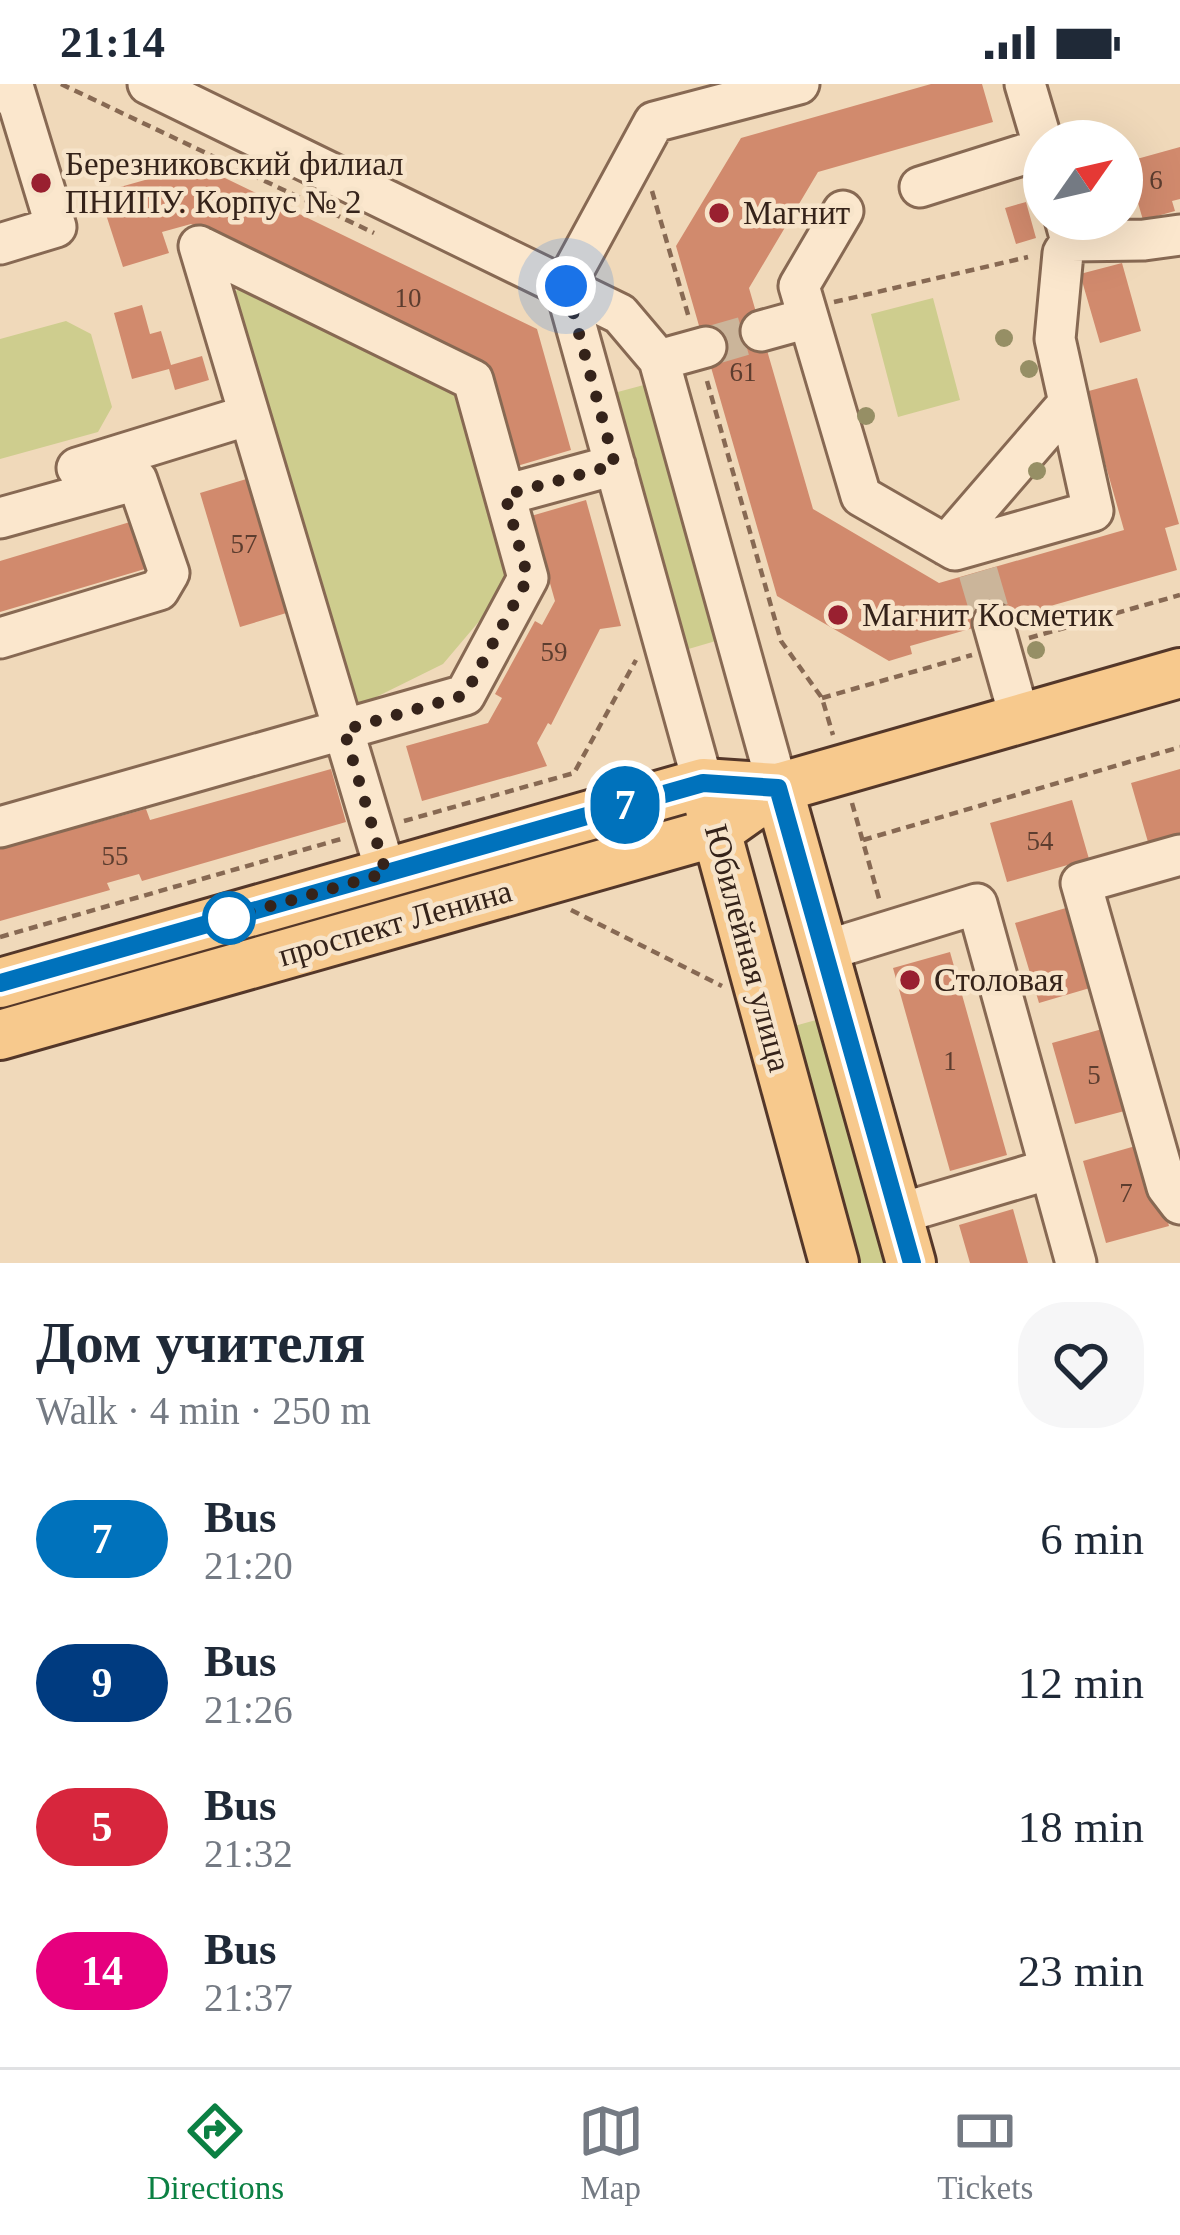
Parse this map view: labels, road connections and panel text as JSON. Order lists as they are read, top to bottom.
{
  "streets": {
    "main road": ["проспект Ленина", "Юбилейная улица"]
  },
  "crossings": [
    ["проспект Ленина", "Юбилейная улица"]
  ],
  "places": [
    "Березниковский филиал ПНИПУ. Корпус № 2",
    "Магнит",
    "Магнит Косметик",
    "Столовая"
  ],
  "lines": ["bus line 7"],
  "house_numbers": [
    "6",
    "10",
    "61",
    "57",
    "59",
    "54",
    "55",
    "1",
    "5",
    "7"
  ],
  "north": "top right",
  "page": {
    "status": "21:14",
    "on_map": "7",
    "heading": ["Дом учителя", "Walk · 4 min · 250 m"],
    "list": [
      {
        "mark": "7",
        "name": "Bus",
        "note": "21:20",
        "value": "6 min"
      },
      {
        "mark": "9",
        "name": "Bus",
        "note": "21:26",
        "value": "12 min"
      },
      {
        "mark": "5",
        "name": "Bus",
        "note": "21:32",
        "value": "18 min"
      },
      {
        "mark": "14",
        "name": "Bus",
        "note": "21:37",
        "value": "23 min"
      }
    ],
    "tabs": ["Directions", "Map", "Tickets"]
  }
}
